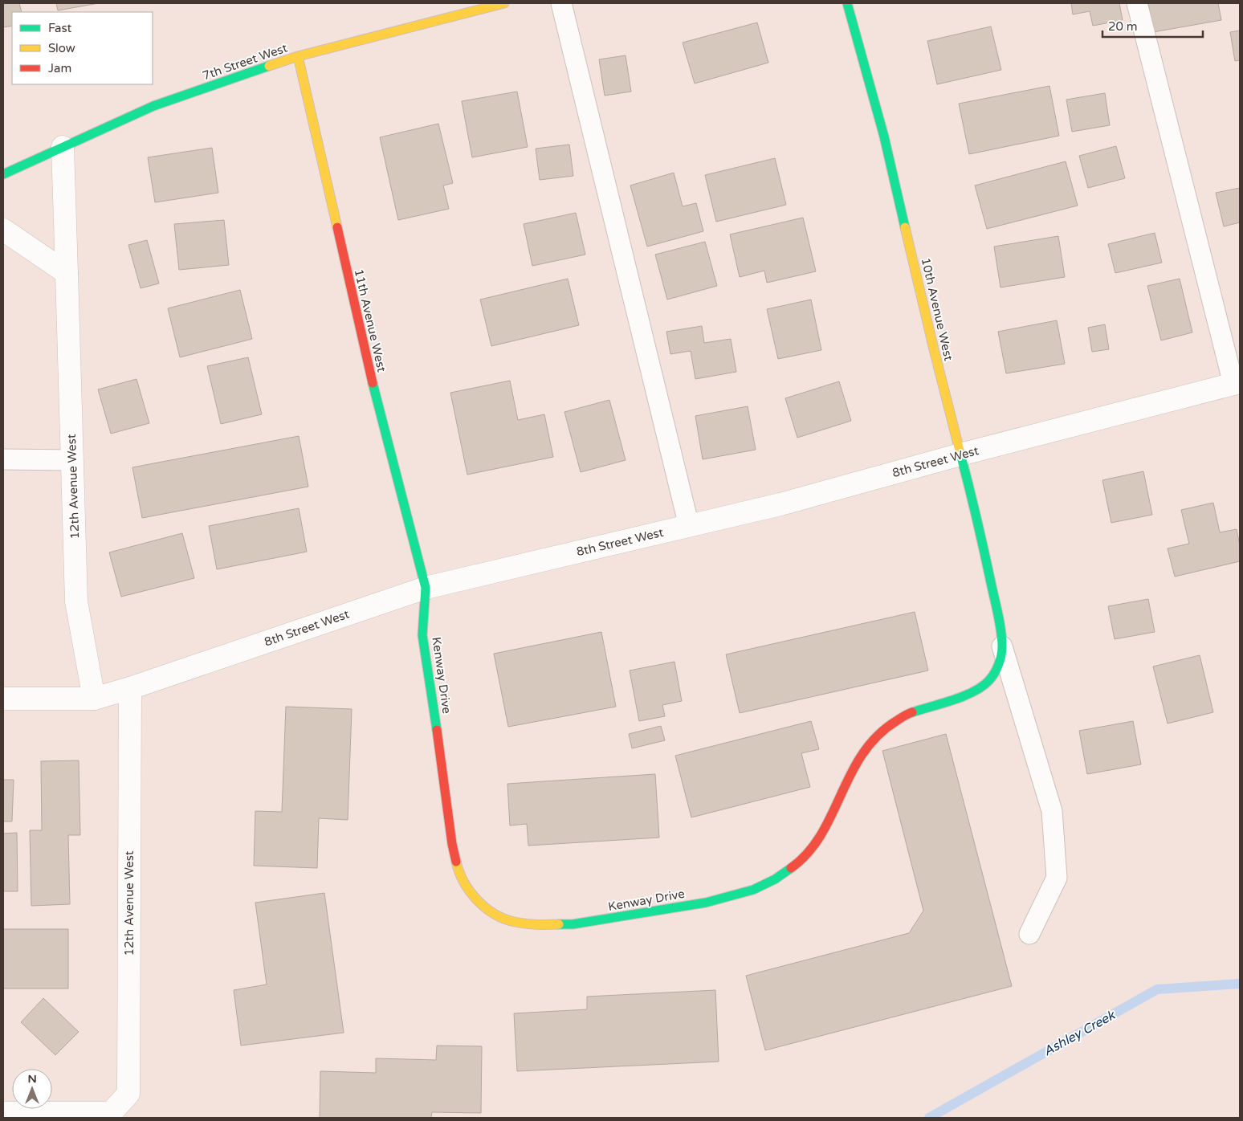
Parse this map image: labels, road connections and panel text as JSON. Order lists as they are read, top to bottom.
{
  "streets": {
    "street": [
      "7th Street West",
      "10th Avenue West",
      "11th Avenue West",
      "8th Street West",
      "12th Avenue West",
      "Kenway Drive"
    ]
  },
  "crossings": [
    ["7th Street West", "11th Avenue West"],
    ["7th Street West", "12th Avenue West"],
    ["10th Avenue West", "8th Street West"],
    ["10th Avenue West", "Kenway Drive"],
    ["11th Avenue West", "8th Street West"],
    ["11th Avenue West", "Kenway Drive"],
    ["8th Street West", "12th Avenue West"],
    ["8th Street West", "Kenway Drive"]
  ],
  "water": ["Ashley Creek"],
  "legend": ["Fast", "Slow", "Jam"],
  "scale_bar": "20 m",
  "north": "top"
}
